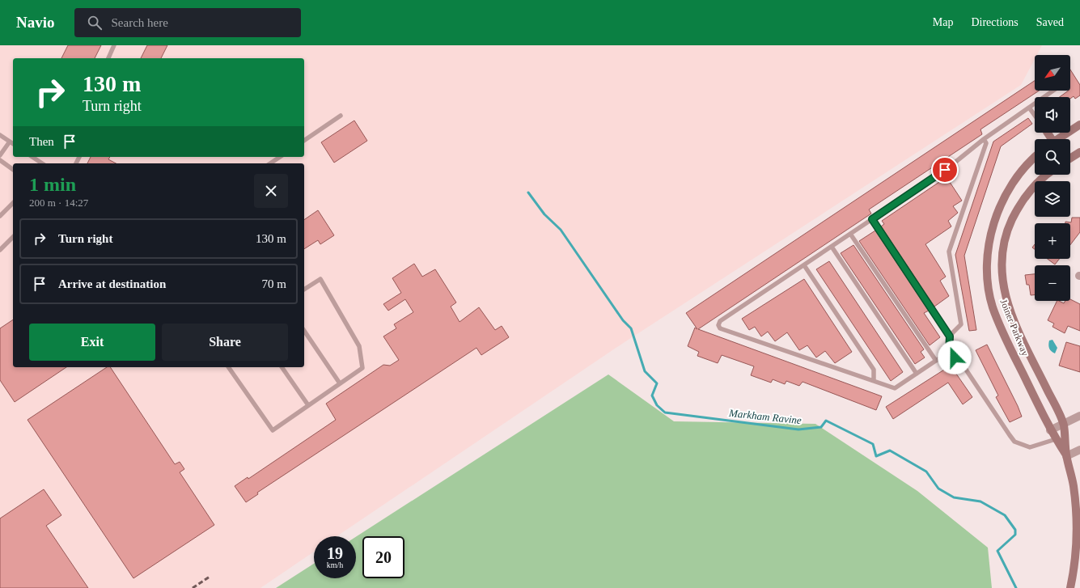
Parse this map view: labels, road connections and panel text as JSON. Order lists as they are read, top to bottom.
{
  "streets": {
    "street": ["Joiner Parkway"]
  },
  "water": ["Markham Ravine"],
  "north": "bottom left",
  "page": {
    "header": "Navio",
    "search": "Search here",
    "nav": ["Map", "Directions", "Saved"],
    "map_buttons": ["+", "−"],
    "turn": ["130 m", "Turn right"],
    "then": "Then",
    "heading": ["1 min", "200 m · 14:27"],
    "list": [
      {
        "name": "Turn right",
        "value": "130 m"
      },
      {
        "name": "Arrive at destination",
        "value": "70 m"
      }
    ],
    "buttons": ["Exit", "Share"],
    "speed": "19 km/h",
    "limit": "20"
  }
}
